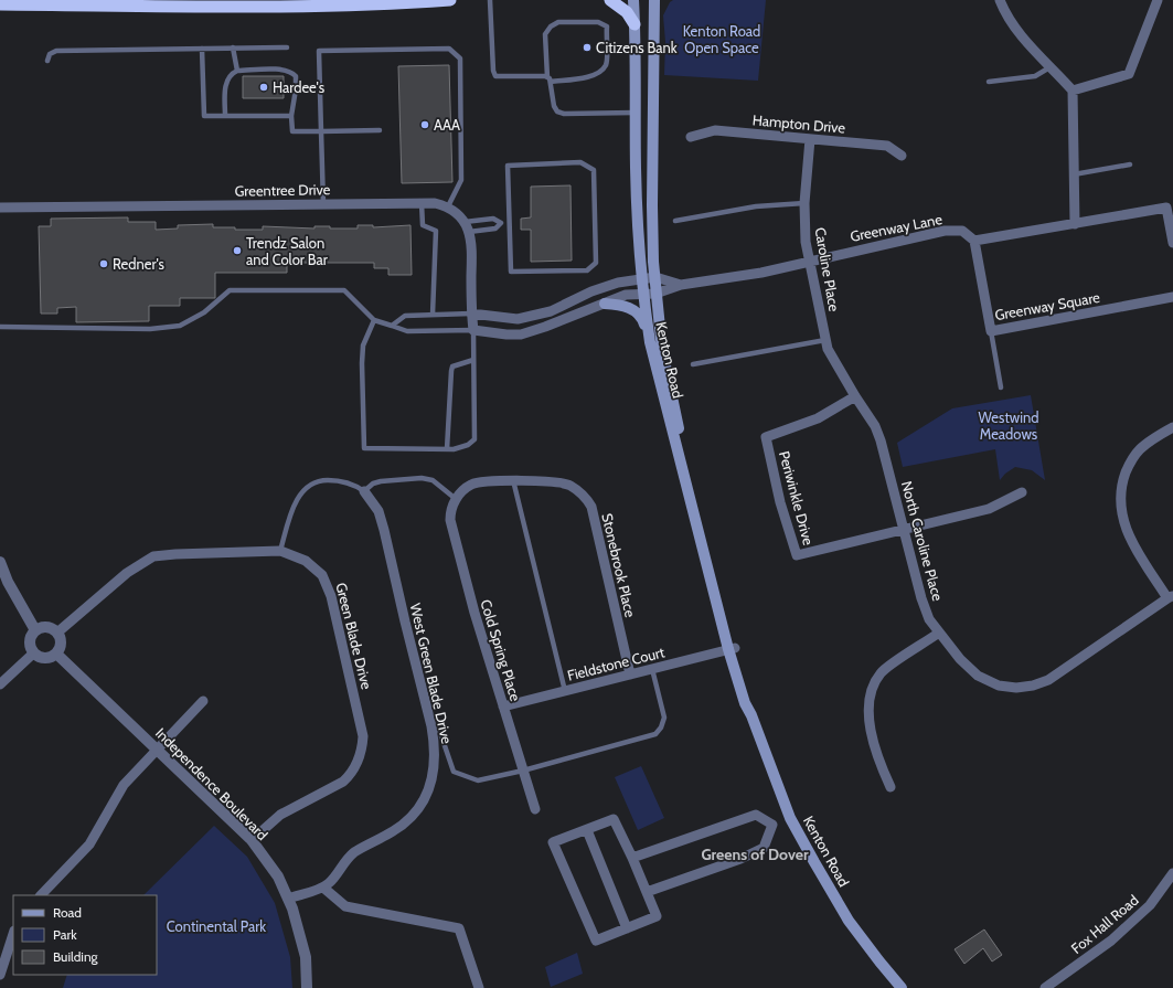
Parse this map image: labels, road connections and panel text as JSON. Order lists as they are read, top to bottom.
{
  "streets": {
    "main road": ["Kenton Road"],
    "street": [
      "Hampton Drive",
      "Greentree Drive",
      "Greenway Lane",
      "Caroline Place",
      "Greenway Square",
      "Periwinkle Drive",
      "North Caroline Place",
      "Stonebrook Place",
      "Green Blade Drive",
      "Cold Spring Place",
      "Fieldstone Court",
      "West Green Blade Drive",
      "Independence Boulevard",
      "Fox Hall Road"
    ]
  },
  "crossings": [
    ["Hampton Drive", "Caroline Place"],
    ["Greenway Lane", "Caroline Place"],
    ["Greenway Lane", "Greenway Square"],
    ["Greenway Lane", "Kenton Road"],
    ["Caroline Place", "Periwinkle Drive"],
    ["Caroline Place", "North Caroline Place"],
    ["Kenton Road", "Fieldstone Court"],
    ["Periwinkle Drive", "North Caroline Place"],
    ["Stonebrook Place", "Cold Spring Place"],
    ["Stonebrook Place", "Fieldstone Court"],
    ["Green Blade Drive", "Independence Boulevard"],
    ["Cold Spring Place", "Fieldstone Court"]
  ],
  "districts": ["Greens of Dover"],
  "parks": ["Kenton Road Open Space", "Westwind Meadows", "Continental Park"],
  "places": [
    "Citizens Bank",
    "Hardee's",
    "AAA",
    "Trendz Salon and Color Bar",
    "Redner's"
  ],
  "legend": ["Road", "Park", "Building"]
}
